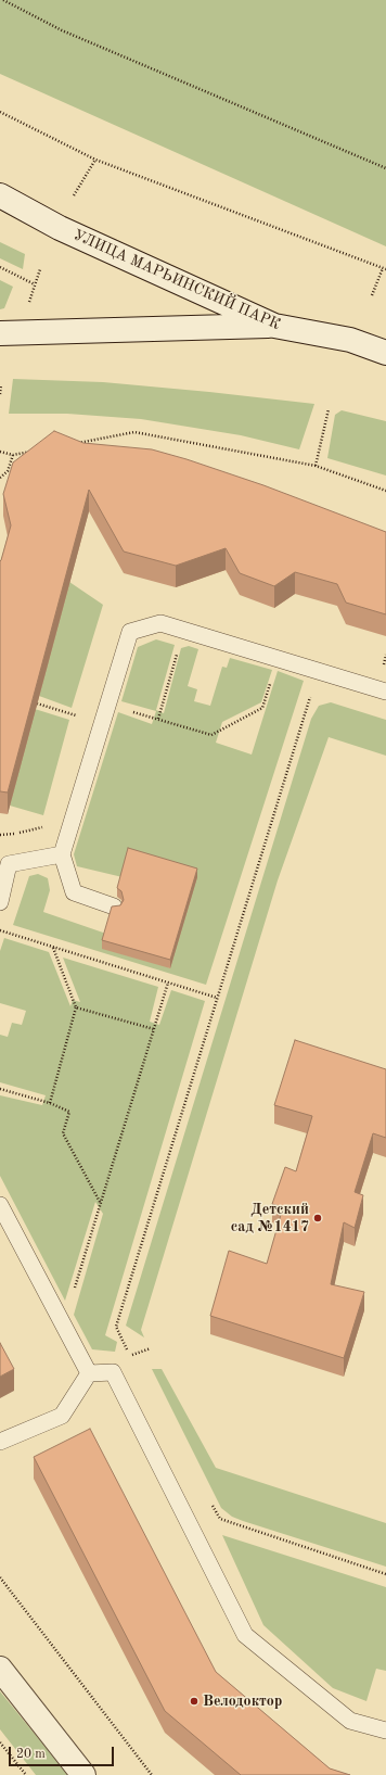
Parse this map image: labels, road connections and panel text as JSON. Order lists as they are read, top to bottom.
{
  "streets": {
    "street": ["УЛИЦА МАРЬИНСКИЙ ПАРК"]
  },
  "places": ["Детский сад №1417", "Велодоктор"],
  "scale_bar": "20 m"
}
